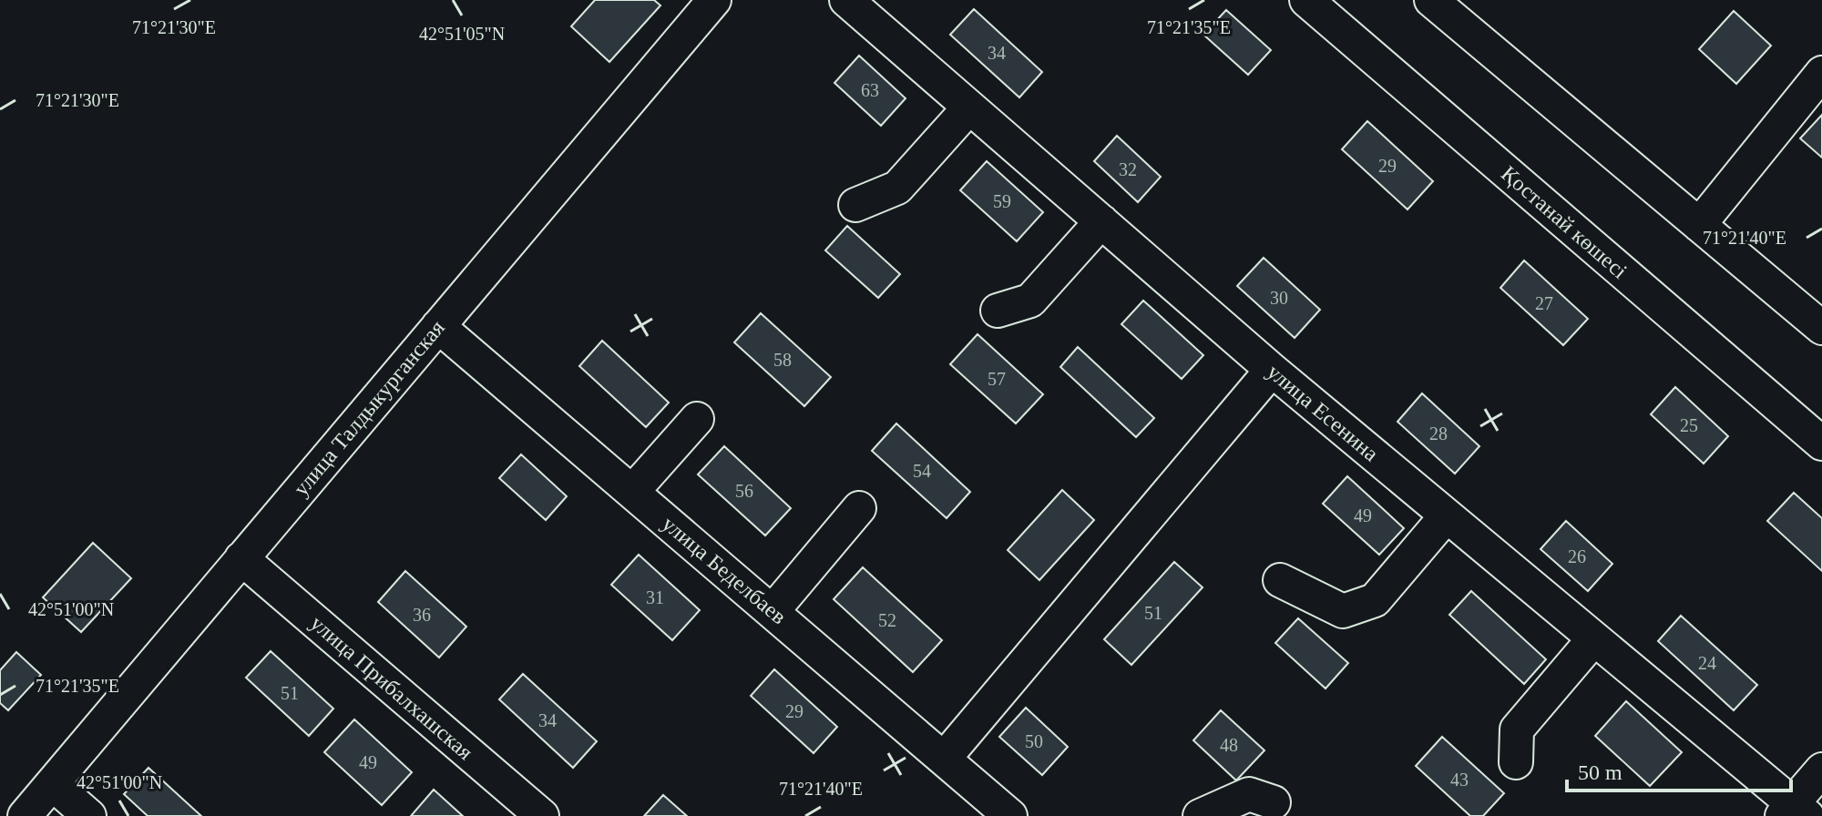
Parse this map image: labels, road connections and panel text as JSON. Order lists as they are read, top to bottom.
{
  "streets": {
    "street": [
      "Қостанай көшесі",
      "улица Талдыкурганская",
      "улица Есенина",
      "улица Беделбаев",
      "улица Прибалхашская"
    ]
  },
  "crossings": [
    ["улица Талдыкурганская", "улица Беделбаев"],
    ["улица Талдыкурганская", "улица Прибалхашская"]
  ],
  "house_numbers": [
    "34",
    "63",
    "29",
    "32",
    "59",
    "30",
    "27",
    "58",
    "57",
    "25",
    "28",
    "54",
    "56",
    "49",
    "26",
    "31",
    "51",
    "36",
    "52",
    "24",
    "51",
    "29",
    "34",
    "50",
    "48",
    "49",
    "43"
  ],
  "scale_bar": "50 m",
  "coordinates": [
    "71°21'30\"E",
    "71°21'35\"E",
    "42°51'05\"N",
    "71°21'40\"E",
    "42°51'00\"N"
  ]
}
